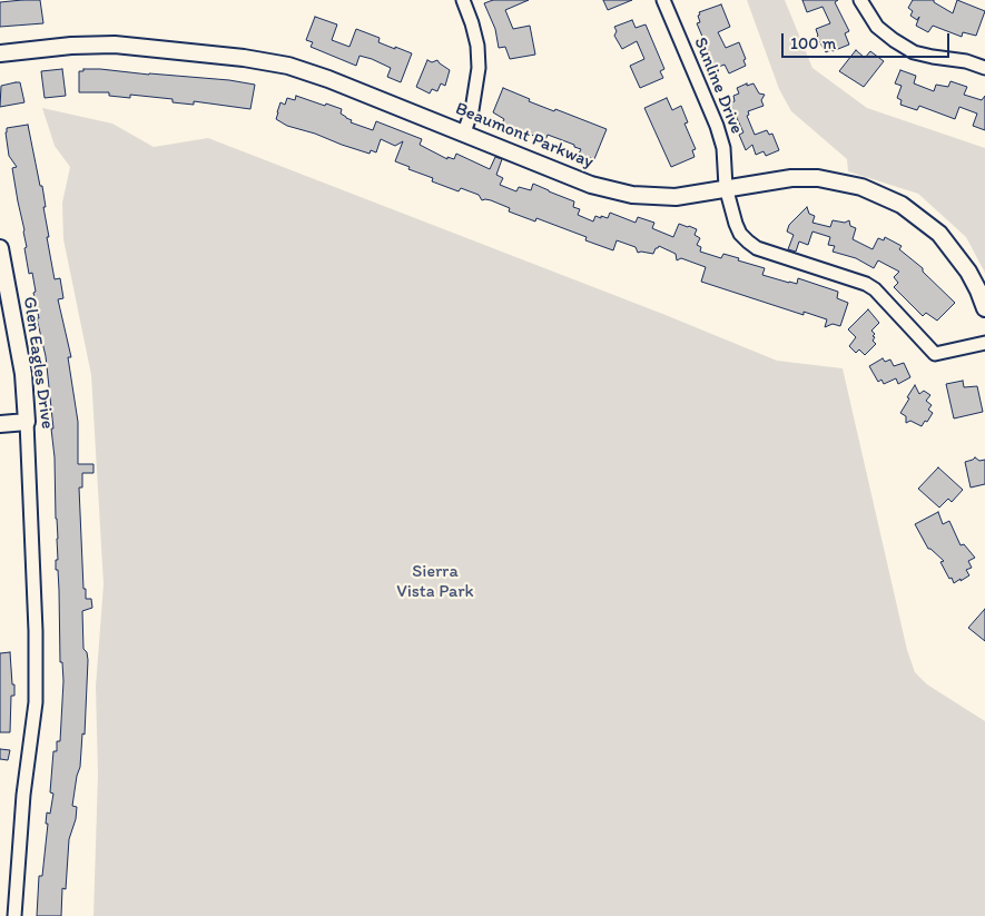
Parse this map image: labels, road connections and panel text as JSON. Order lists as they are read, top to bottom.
{
  "streets": {
    "street": ["Sunline Drive", "Beaumont Parkway", "Glen Eagles Drive"]
  },
  "crossings": [
    ["Sunline Drive", "Beaumont Parkway"]
  ],
  "parks": ["Sierra Vista Park"],
  "scale_bar": "100 m"
}
